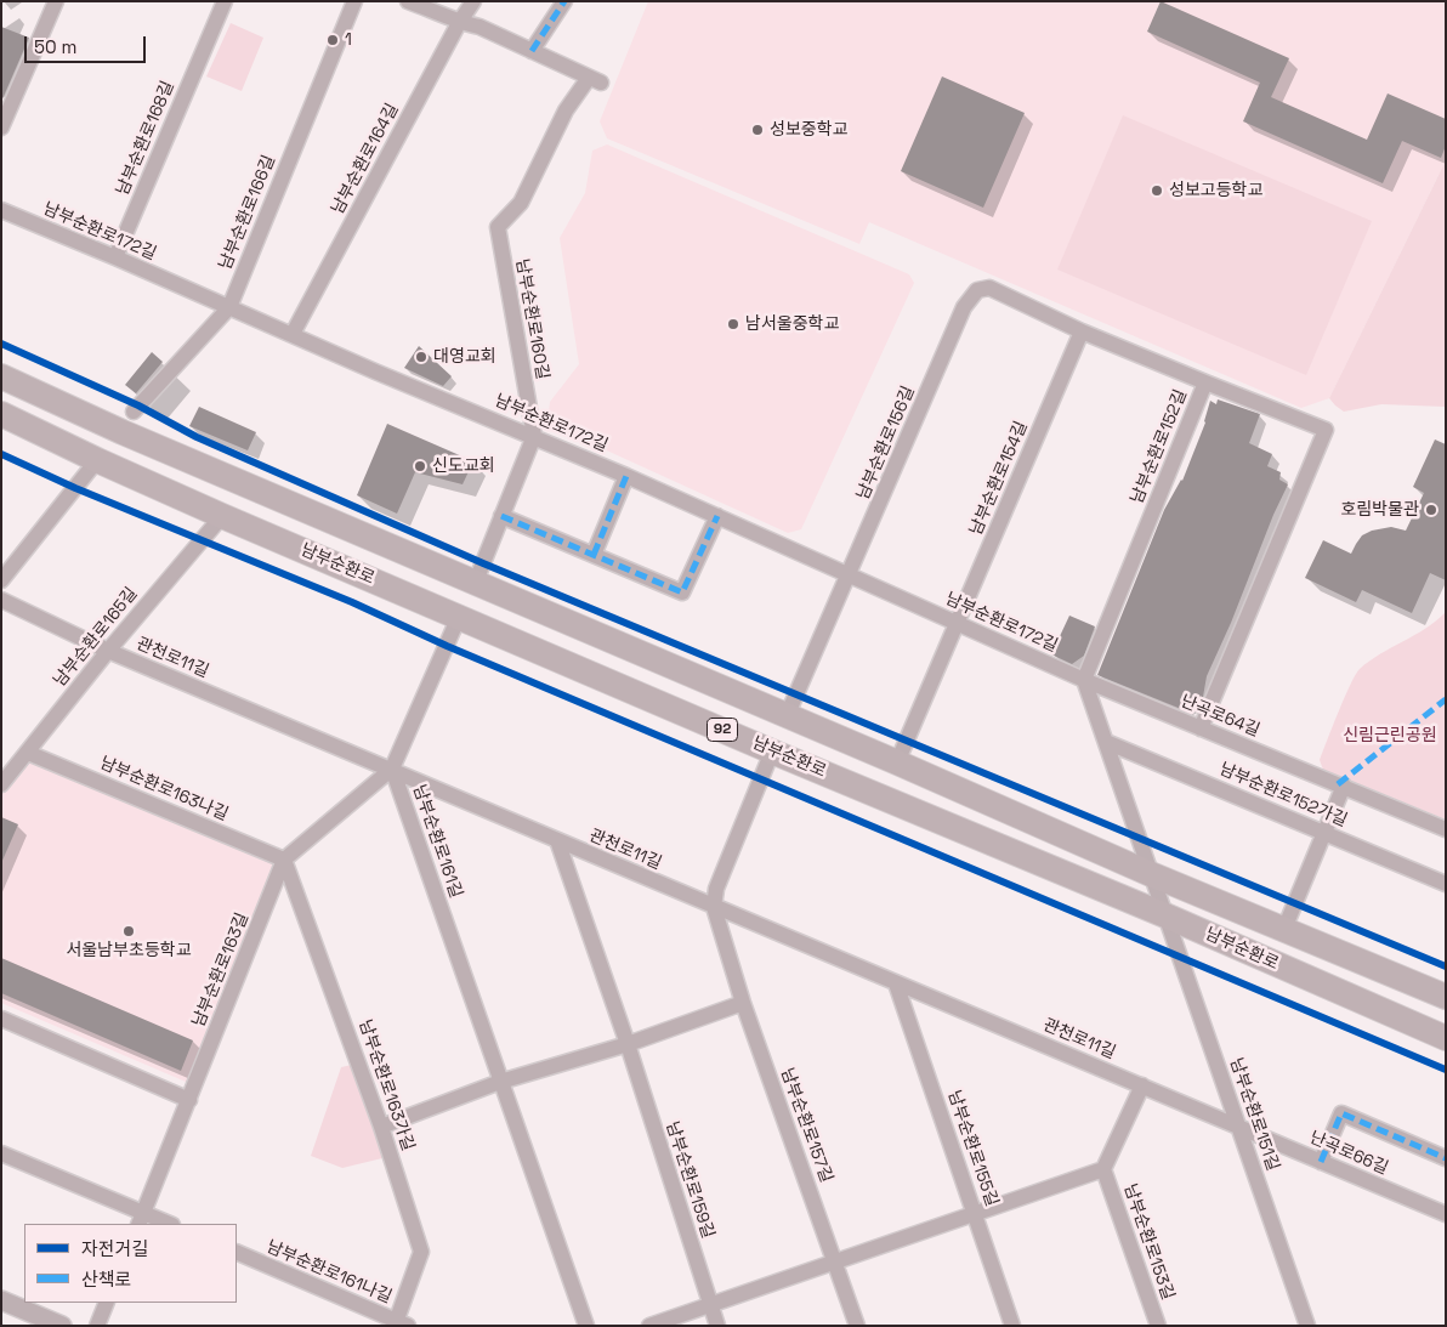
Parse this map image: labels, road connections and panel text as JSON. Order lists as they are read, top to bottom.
{
  "streets": {
    "main road": ["남부순환로", "92"],
    "street": [
      "남부순환로168길",
      "남부순환로164길",
      "남부순환로166길",
      "남부순환로172길",
      "남부순환로160길",
      "남부순환로156길",
      "남부순환로152길",
      "남부순환로154길",
      "남부순환로165길",
      "관천로11길",
      "난곡로64길",
      "남부순환로163나길",
      "남부순환로152가길",
      "남부순환로161길",
      "남부순환로163길",
      "남부순환로163가길",
      "남부순환로151길",
      "남부순환로157길",
      "남부순환로155길",
      "난곡로66길",
      "남부순환로159길",
      "남부순환로153길",
      "남부순환로161나길"
    ]
  },
  "crossings": [
    ["남부순환로168길", "남부순환로172길"],
    ["남부순환로164길", "남부순환로172길"],
    ["남부순환로166길", "남부순환로172길"],
    ["남부순환로172길", "남부순환로160길"],
    ["남부순환로172길", "남부순환로156길"],
    ["남부순환로172길", "남부순환로152길"],
    ["남부순환로172길", "남부순환로154길"],
    ["남부순환로172길", "난곡로64길"],
    ["남부순환로156길", "남부순환로154길"],
    ["남부순환로156길", "남부순환로"],
    ["남부순환로152길", "난곡로64길"],
    ["남부순환로154길", "남부순환로"],
    ["남부순환로", "남부순환로165길"],
    ["남부순환로", "남부순환로151길"],
    ["남부순환로165길", "관천로11길"],
    ["남부순환로165길", "남부순환로163나길"],
    ["관천로11길", "남부순환로161길"],
    ["관천로11길", "남부순환로163길"],
    ["관천로11길", "남부순환로151길"],
    ["관천로11길", "남부순환로157길"],
    ["관천로11길", "남부순환로155길"],
    ["관천로11길", "난곡로66길"],
    ["관천로11길", "남부순환로159길"],
    ["관천로11길", "남부순환로153길"],
    ["남부순환로163나길", "남부순환로163길"],
    ["남부순환로163나길", "남부순환로163가길"],
    ["남부순환로161길", "남부순환로163길"],
    ["남부순환로163길", "남부순환로163가길"],
    ["남부순환로163가길", "남부순환로161나길"],
    ["남부순환로151길", "난곡로66길"],
    ["남부순환로155길", "남부순환로153길"]
  ],
  "parks": ["신림근린공원"],
  "places": [
    "1",
    "성보중학교",
    "성보고등학교",
    "남서울중학교",
    "대영교회",
    "신도교회",
    "호림박물관",
    "서울남부초등학교"
  ],
  "legend": ["자전거길", "산책로"],
  "scale_bar": "50 m"
}
